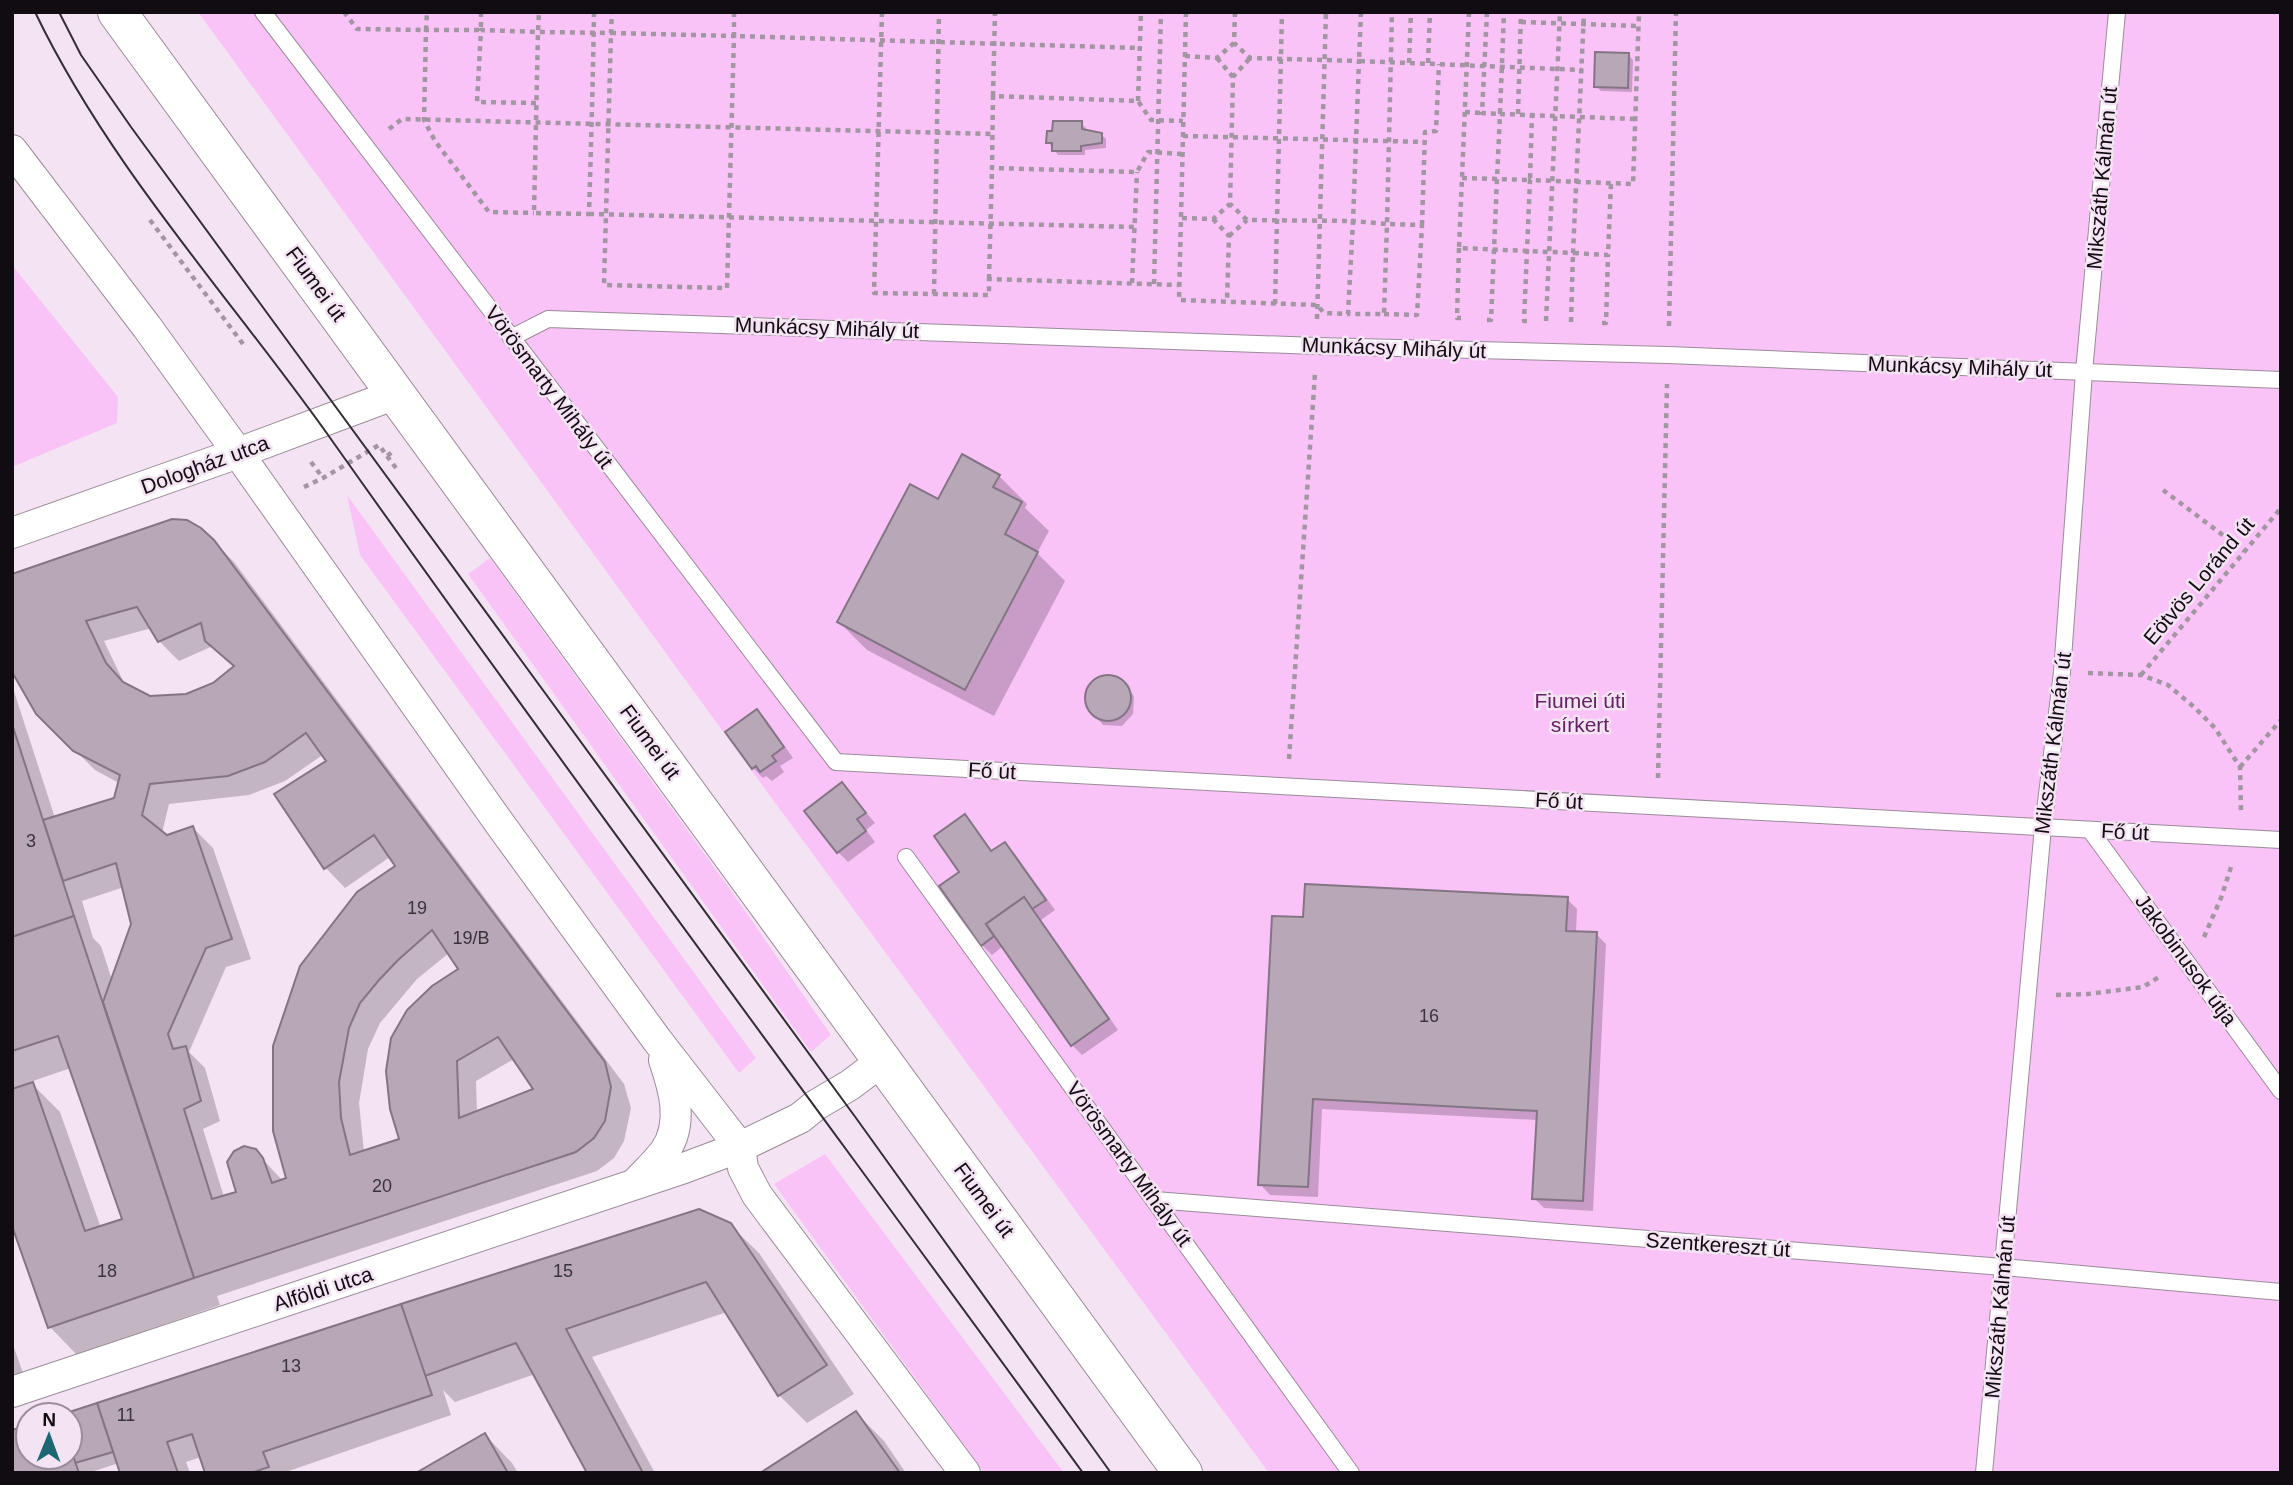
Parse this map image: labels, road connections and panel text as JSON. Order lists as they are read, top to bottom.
{
  "streets": {
    "main road": ["Fiumei út"],
    "street": ["Dologház utca", "Alföldi utca"],
    "lane": [
      "Mikszáth Kálmán út",
      "Munkácsy Mihály út",
      "Vörösmarty Mihály út",
      "Fő út",
      "Jakobinusok útja",
      "Szentkereszt út"
    ],
    "path": ["Eötvös Loránd út"]
  },
  "crossings": [
    ["Mikszáth Kálmán út", "Munkácsy Mihály út"],
    ["Mikszáth Kálmán út", "Fő út"],
    ["Mikszáth Kálmán út", "Szentkereszt út"],
    ["Fiumei út", "Dologház utca"],
    ["Fiumei út", "Alföldi utca"],
    ["Munkácsy Mihály út", "Vörösmarty Mihály út"],
    ["Vörösmarty Mihály út", "Fő út"],
    ["Vörösmarty Mihály út", "Szentkereszt út"],
    ["Fő út", "Jakobinusok útja"]
  ],
  "parks": ["Fiumei úti sírkert"],
  "house_numbers": [
    "3",
    "19",
    "19/B",
    "16",
    "20",
    "18",
    "15",
    "13",
    "11"
  ],
  "north": "top"
}
